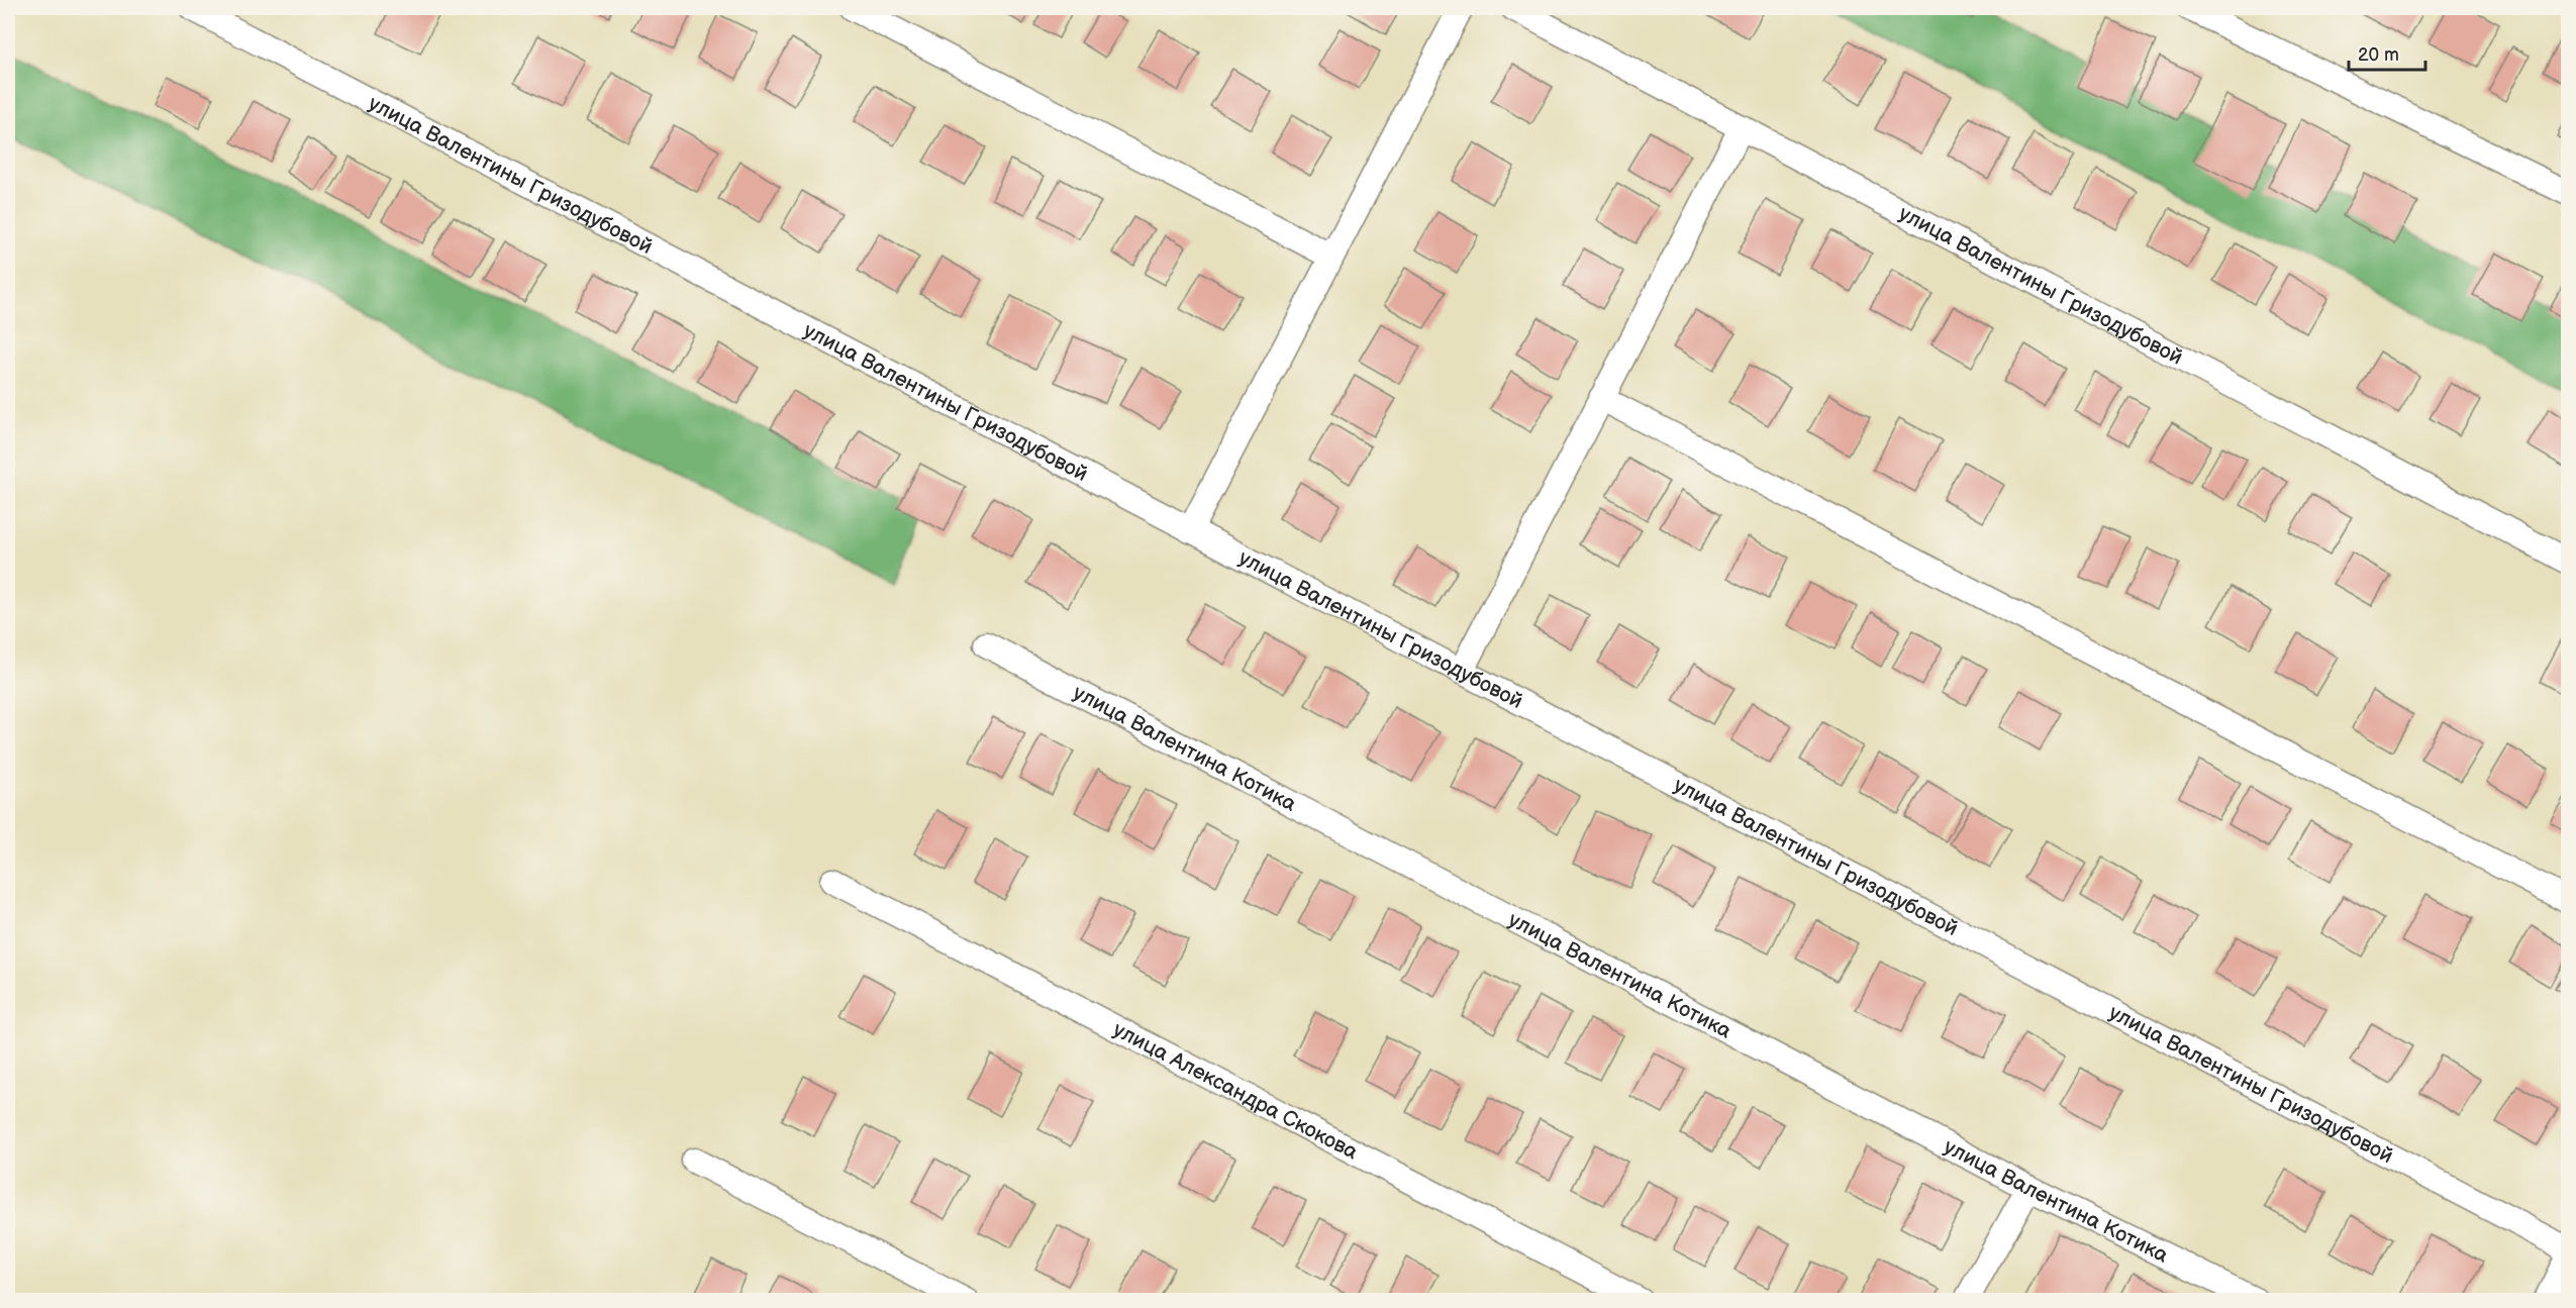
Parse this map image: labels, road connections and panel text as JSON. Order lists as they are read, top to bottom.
{
  "streets": {
    "street": ["улица Валентины Гризодубовой", "улица Валентина Котика", "улица Александра Скокова"]
  },
  "scale_bar": "20 m"
}
